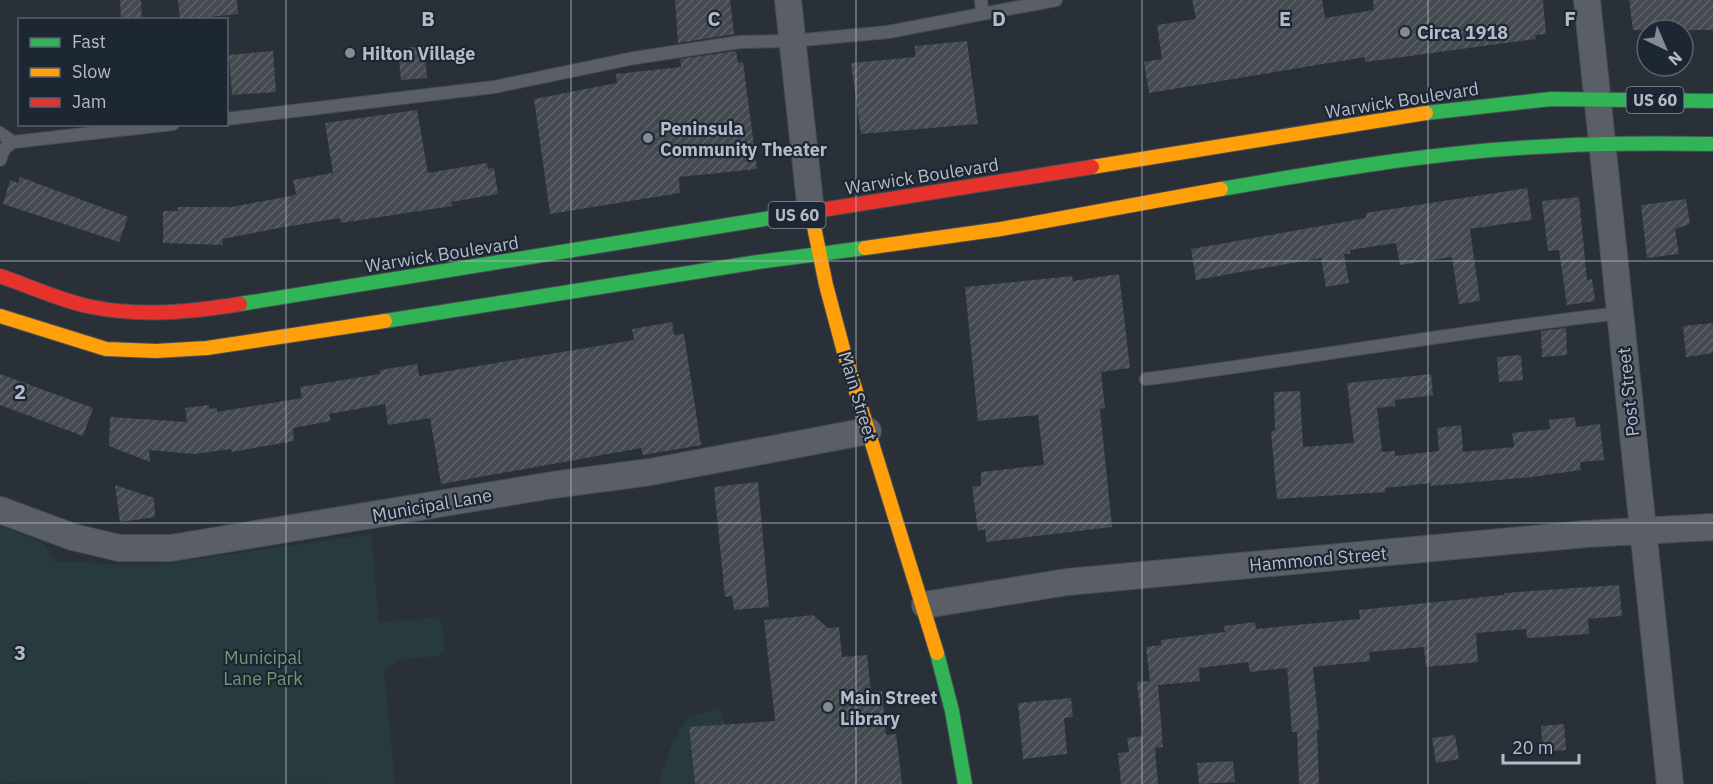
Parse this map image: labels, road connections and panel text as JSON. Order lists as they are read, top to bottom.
{
  "streets": {
    "main road": ["Warwick Boulevard", "US 60", "Main Street"],
    "street": ["Post Street", "Municipal Lane", "Hammond Street"]
  },
  "crossings": [
    ["Warwick Boulevard", "Post Street"],
    ["Warwick Boulevard", "Main Street"],
    ["US 60", "Post Street"],
    ["US 60", "Main Street"],
    ["Post Street", "Hammond Street"],
    ["Main Street", "Municipal Lane"],
    ["Main Street", "Hammond Street"]
  ],
  "parks": ["Municipal Lane Park"],
  "places": [
    "Circa 1918",
    "Hilton Village",
    "Peninsula Community Theater",
    "Main Street Library"
  ],
  "legend": ["Fast", "Slow", "Jam"],
  "scale_bar": "20 m",
  "north": "bottom right",
  "grid": {
    "columns": [
      "B",
      "C",
      "D",
      "E",
      "F"
    ],
    "rows": ["2", "3"]
  }
}
